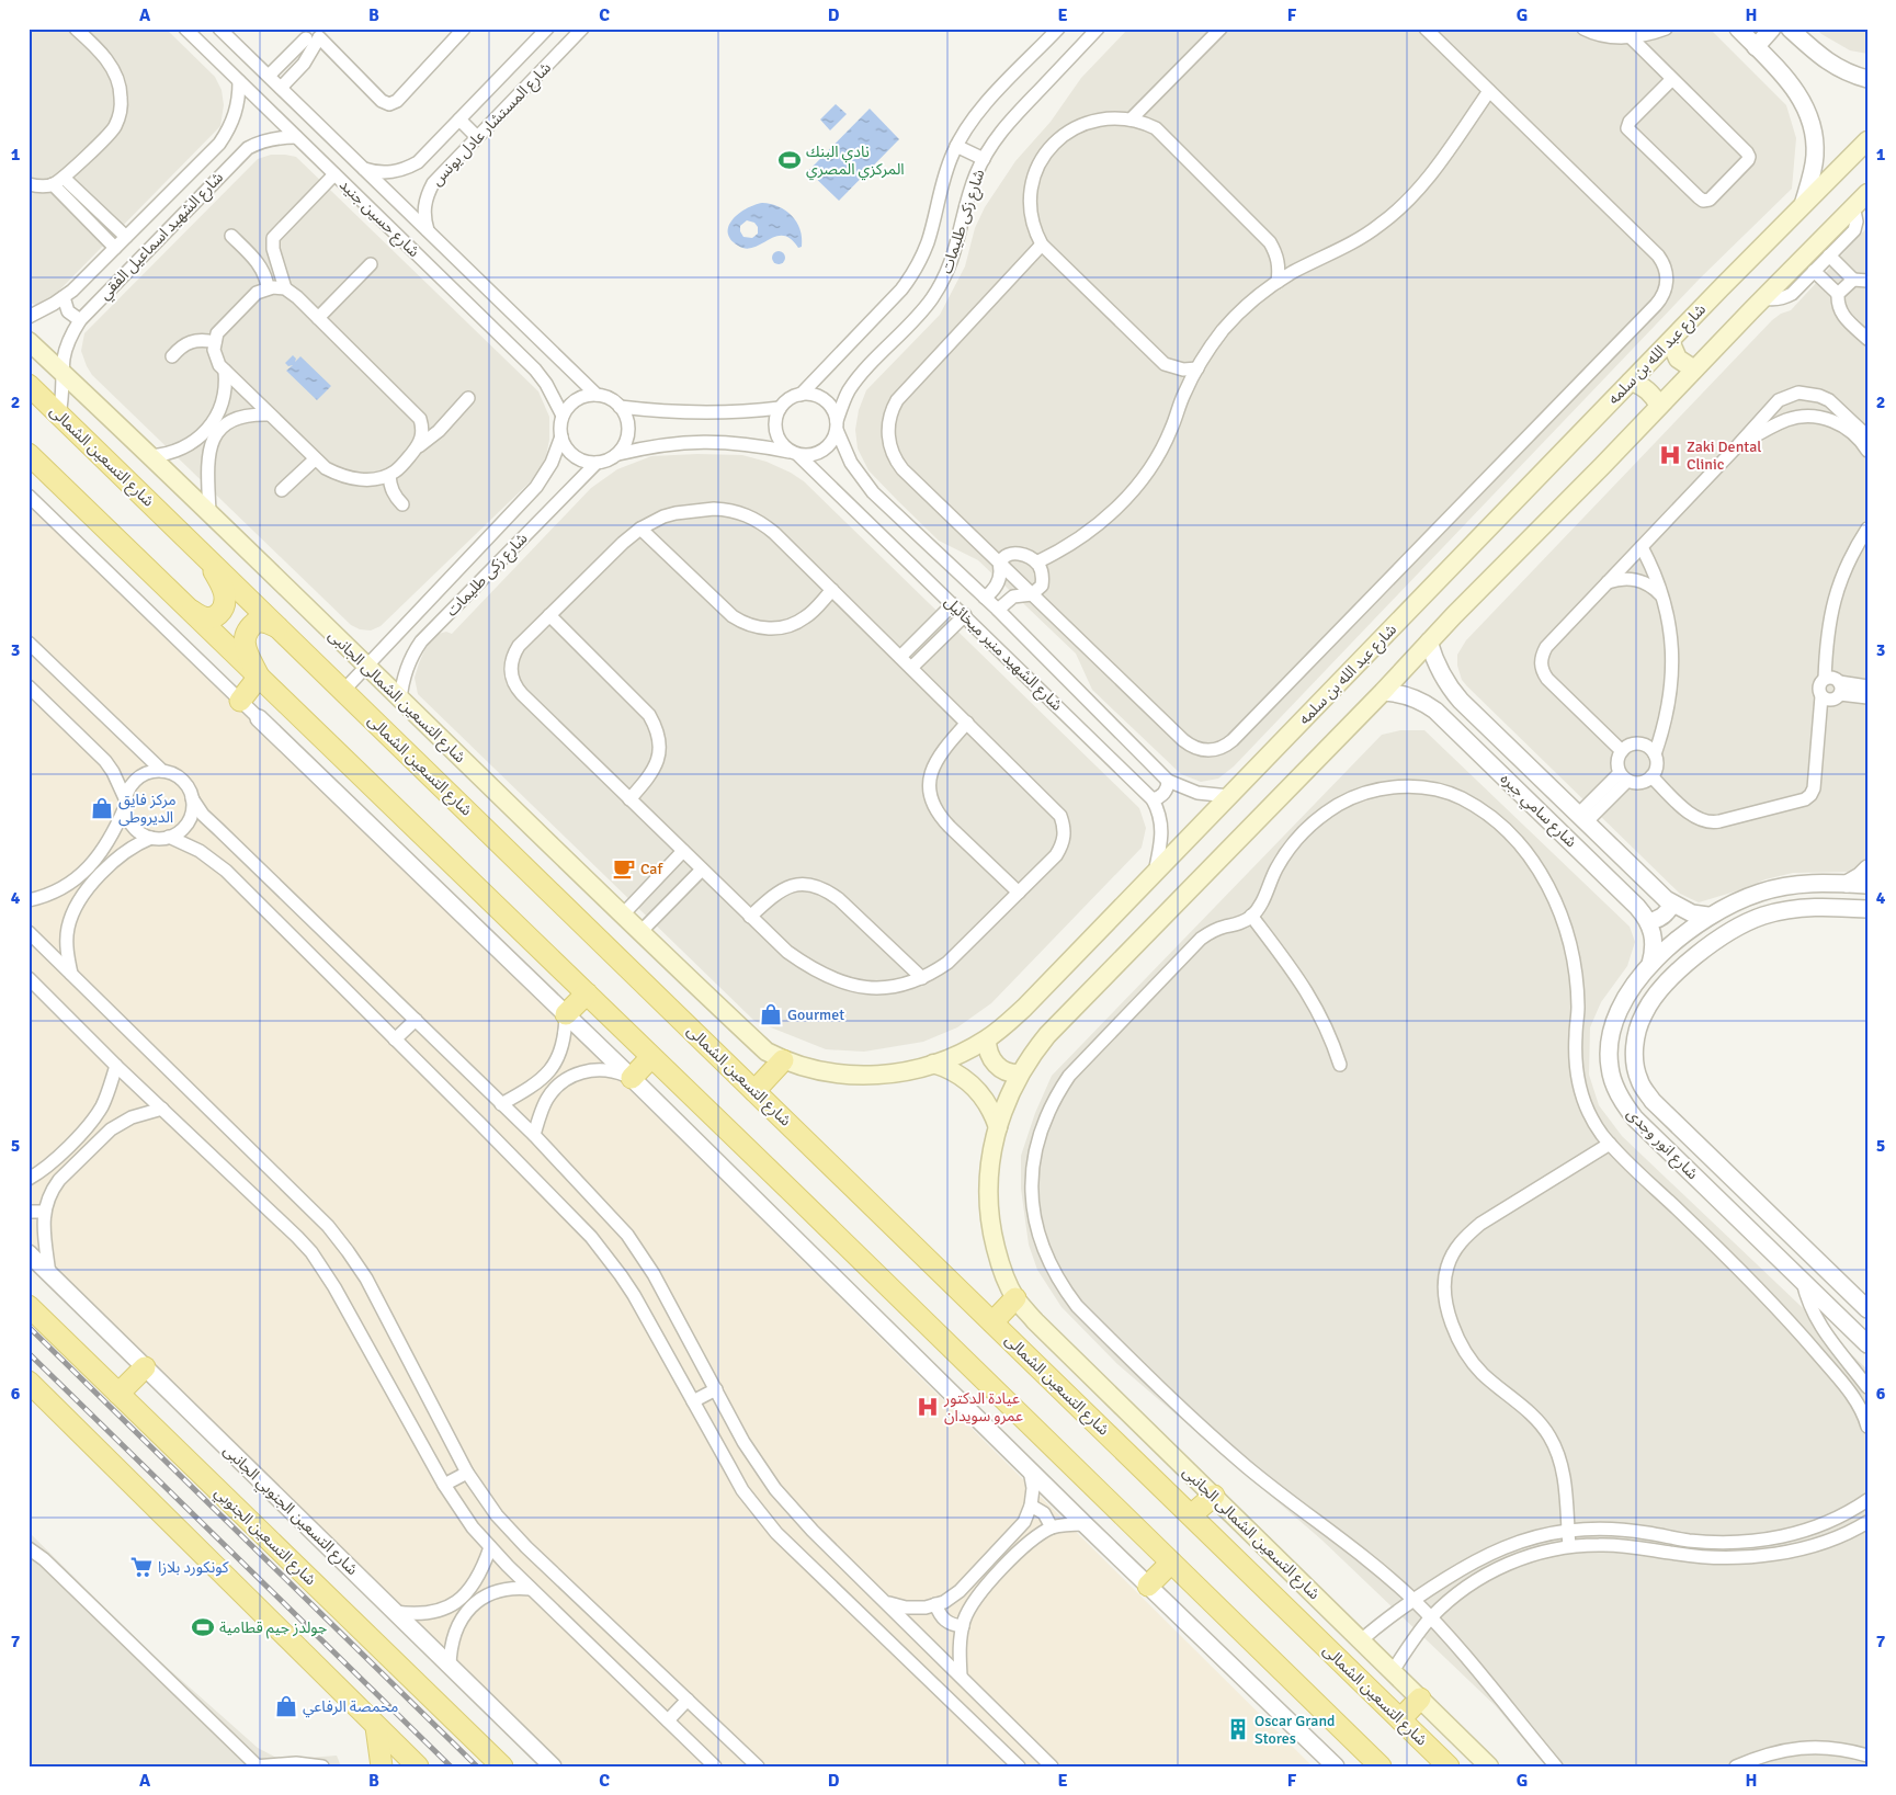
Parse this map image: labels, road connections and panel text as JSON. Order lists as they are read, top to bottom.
{
  "streets": {
    "main road": [
      "شارع عبد الله بن سلمه",
      "شارع التسعين الشمالى",
      "شارع التسعين الشمالى الجانبى",
      "شارع التسعين الجنوبي"
    ],
    "street": [
      "شارع المستشار عادل يونس",
      "شارع حسين جنيد",
      "شارع زكى طليمات",
      "شارع الشهيد اسماعيل الفقي",
      "شارع الشهيد منير ميخائيل",
      "شارع سامي جبره",
      "شارع انور وجدى",
      "شارع التسعين الجنوبي الجانبى"
    ]
  },
  "crossings": [
    ["شارع المستشار عادل يونس", "شارع حسين جنيد"],
    ["شارع حسين جنيد", "شارع زكى طليمات"],
    ["شارع حسين جنيد", "شارع الشهيد اسماعيل الفقي"],
    ["شارع زكى طليمات", "شارع التسعين الشمالى"],
    ["شارع زكى طليمات", "شارع الشهيد منير ميخائيل"],
    ["شارع زكى طليمات", "شارع التسعين الشمالى الجانبى"],
    ["شارع الشهيد اسماعيل الفقي", "شارع التسعين الشمالى"],
    ["شارع الشهيد اسماعيل الفقي", "شارع التسعين الشمالى الجانبى"],
    ["شارع عبد الله بن سلمه", "شارع الشهيد منير ميخائيل"],
    ["شارع عبد الله بن سلمه", "شارع التسعين الشمالى الجانبى"],
    ["شارع سامي جبره", "شارع انور وجدى"]
  ],
  "places": {
    "sports": ["نادي البنك المركزي المصري", "جولدز جيم قطامية"],
    "hospital": ["Zaki Dental Clinic", "عيادة الدكتور عمرو سويدان"],
    "shop": ["مركز فايق الديروطى", "Gourmet", "محمصة الرفاعي"],
    "cafe": ["Caf"],
    "supermarket": ["كونكورد بلازا"],
    "building": ["Oscar Grand Stores"]
  },
  "grid": {
    "columns": [
      "A",
      "B",
      "C",
      "D",
      "E",
      "F",
      "G",
      "H"
    ],
    "rows": [
      "1",
      "2",
      "3",
      "4",
      "5",
      "6",
      "7"
    ]
  }
}
